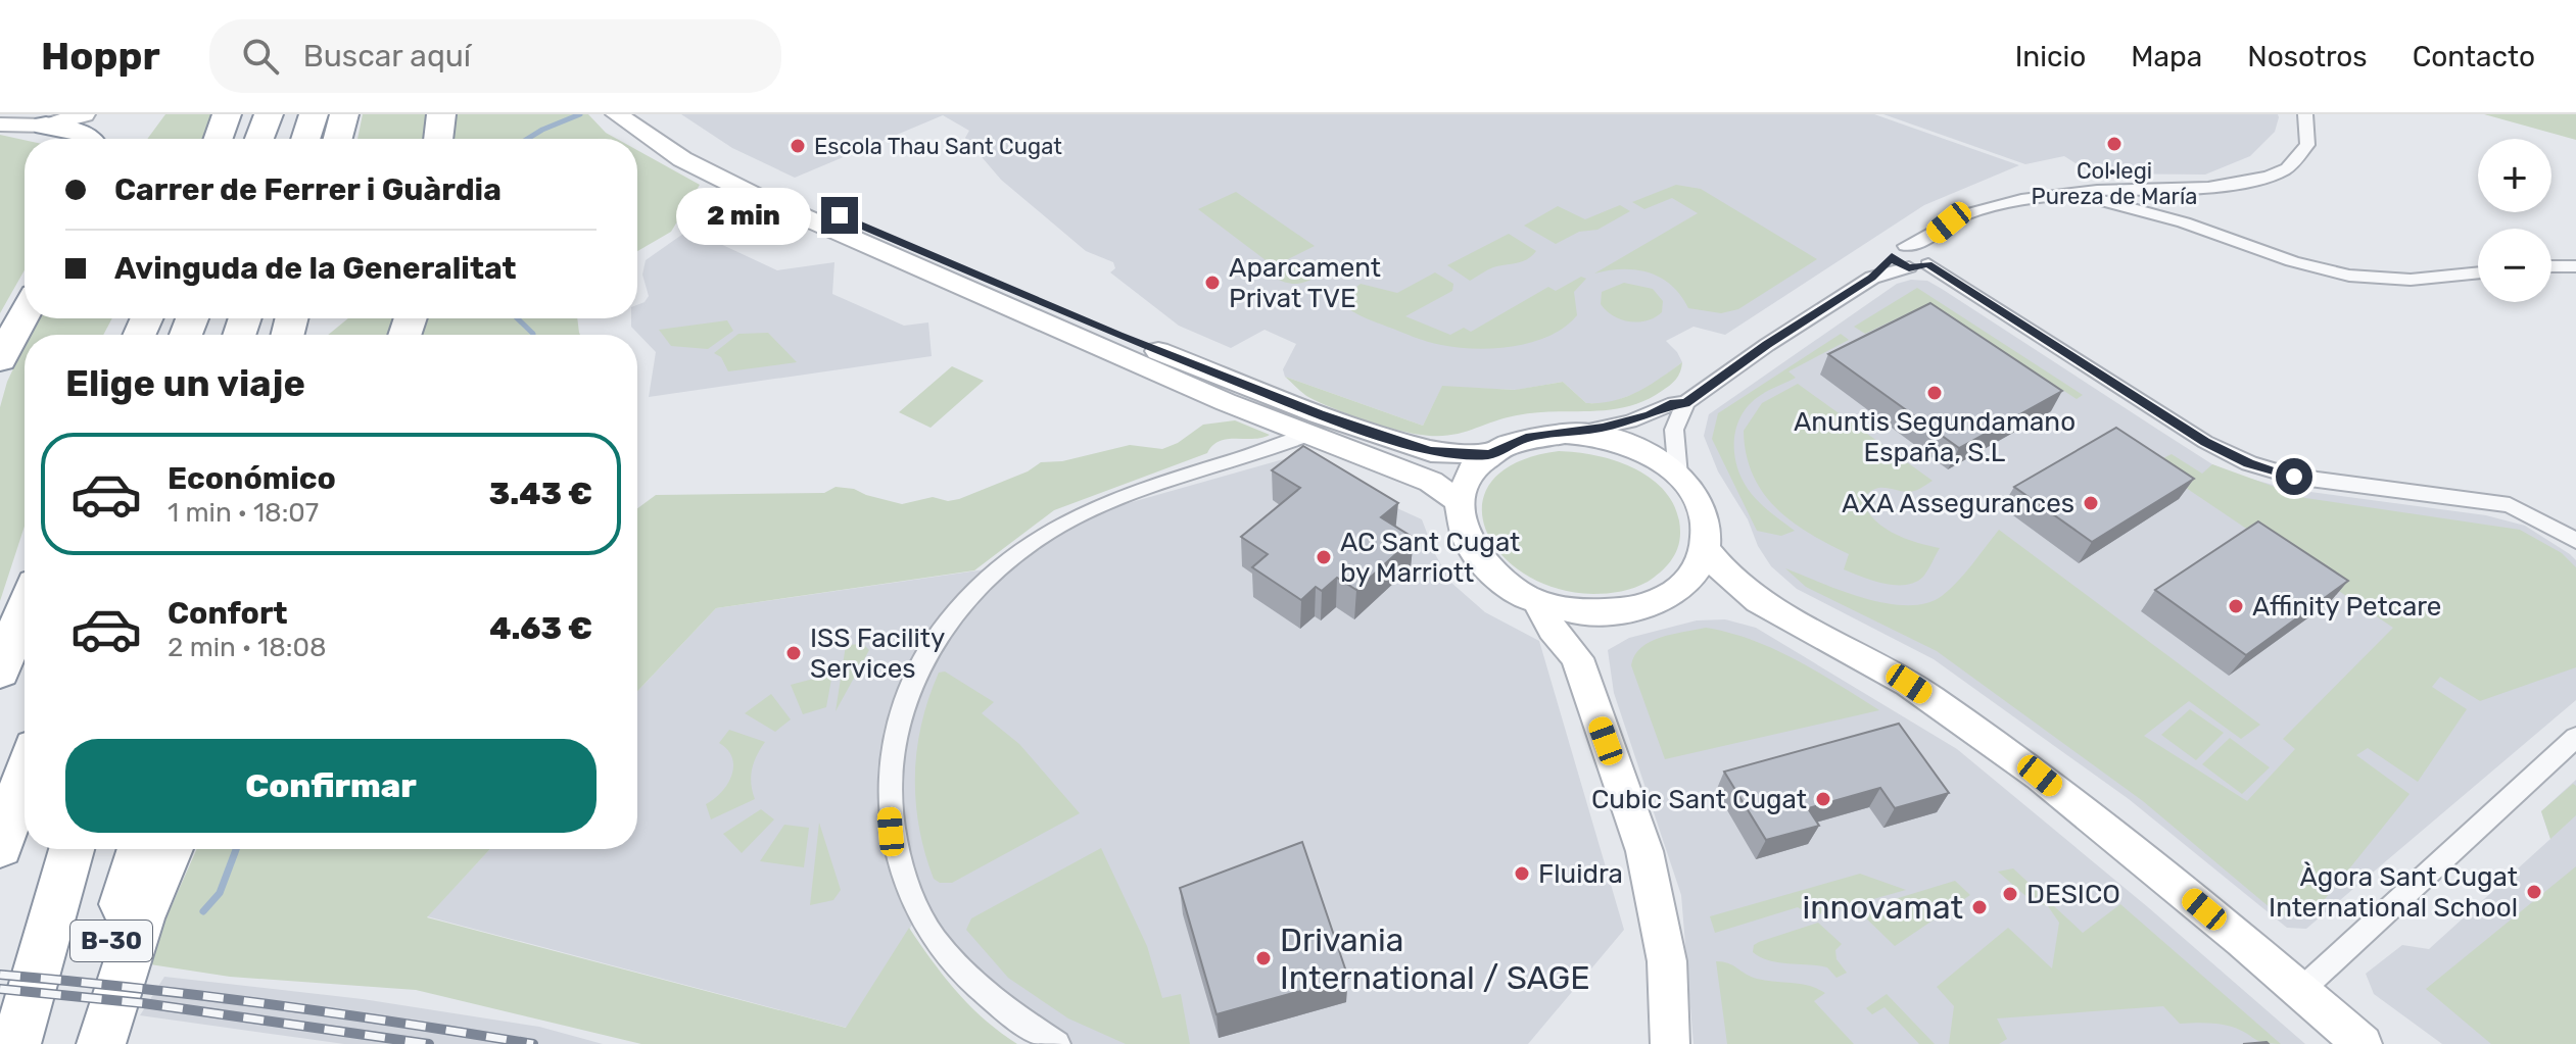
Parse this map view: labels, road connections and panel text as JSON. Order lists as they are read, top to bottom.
{
  "streets": {
    "highway": ["B-30"]
  },
  "places": [
    "Col·legi Pureza de María",
    "Escola Thau Sant Cugat",
    "Aparcament Privat TVE",
    "Anuntis Segundamano España, S.L",
    "AXA Assegurances",
    "AC Sant Cugat by Marriott",
    "Affinity Petcare",
    "ISS Facility Services",
    "Cubic Sant Cugat",
    "Fluidra",
    "Àgora Sant Cugat International School",
    "DESICO",
    "innovamat",
    "Drivania International / SAGE"
  ],
  "page": {
    "header": "Hoppr",
    "search": "Buscar aquí",
    "nav": [
      "Inicio",
      "Mapa",
      "Nosotros",
      "Contacto"
    ],
    "map_buttons": ["+", "−"],
    "banner": ["Carrer de Ferrer i Guàrdia", "Avinguda de la Generalitat"],
    "bubble": "2 min",
    "heading": "Elige un viaje",
    "list": [
      {
        "name": "Económico",
        "note": "1 min · 18:07",
        "value": "3.43 €"
      },
      {
        "name": "Confort",
        "note": "2 min · 18:08",
        "value": "4.63 €"
      }
    ],
    "buttons": "Confirmar"
  }
}
